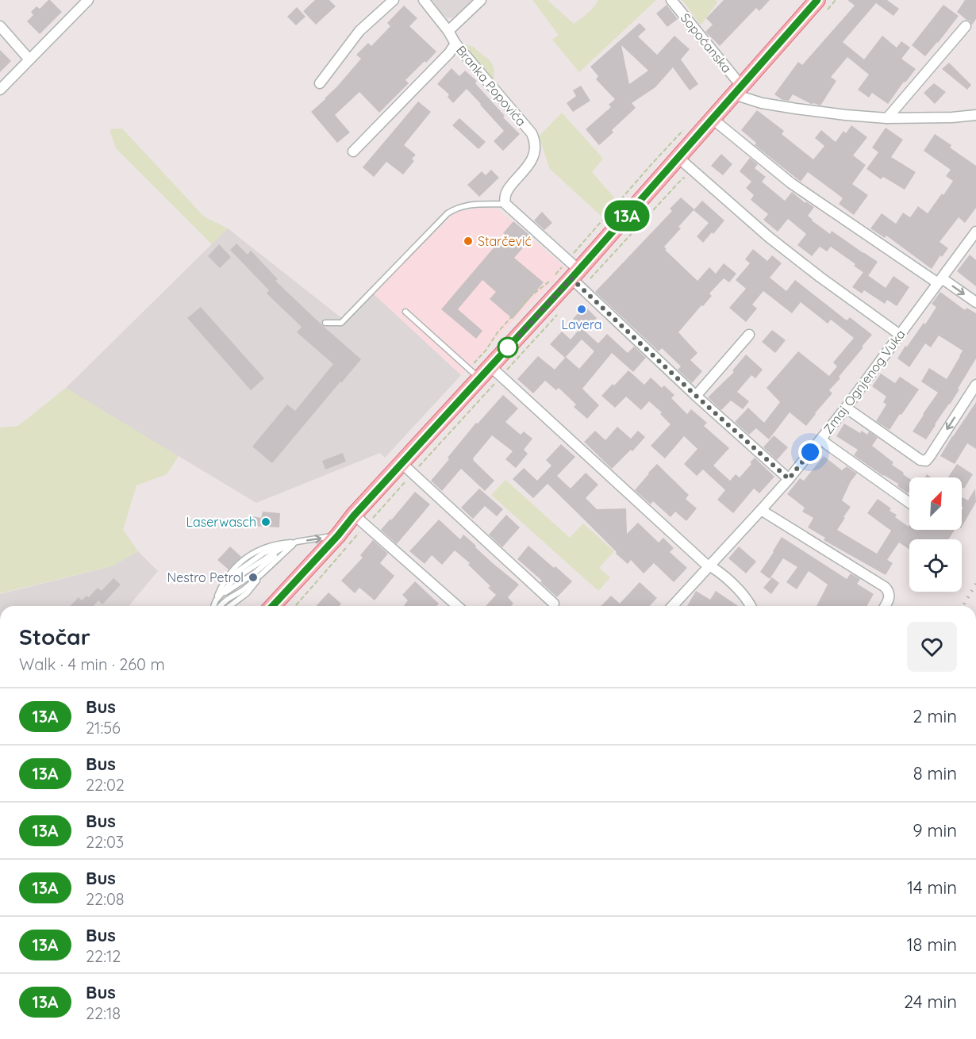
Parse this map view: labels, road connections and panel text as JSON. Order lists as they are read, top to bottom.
{
  "streets": {
    "street": ["Sopoćanska", "Branka Popovića", "Zmaj Ognjenog Vuka"]
  },
  "places": [
    "Starčević",
    "Lavera",
    "Laserwasch",
    "Nestro Petrol"
  ],
  "lines": ["bus line 13A"],
  "north": "top right",
  "page": {
    "on_map": "13A",
    "heading": ["Stočar", "Walk · 4 min · 260 m"],
    "list": [
      {
        "mark": "13A",
        "name": "Bus",
        "note": "21:56",
        "value": "2 min"
      },
      {
        "mark": "13A",
        "name": "Bus",
        "note": "22:02",
        "value": "8 min"
      },
      {
        "mark": "13A",
        "name": "Bus",
        "note": "22:03",
        "value": "9 min"
      },
      {
        "mark": "13A",
        "name": "Bus",
        "note": "22:08",
        "value": "14 min"
      },
      {
        "mark": "13A",
        "name": "Bus",
        "note": "22:12",
        "value": "18 min"
      },
      {
        "mark": "13A",
        "name": "Bus",
        "note": "22:18",
        "value": "24 min"
      }
    ]
  }
}
